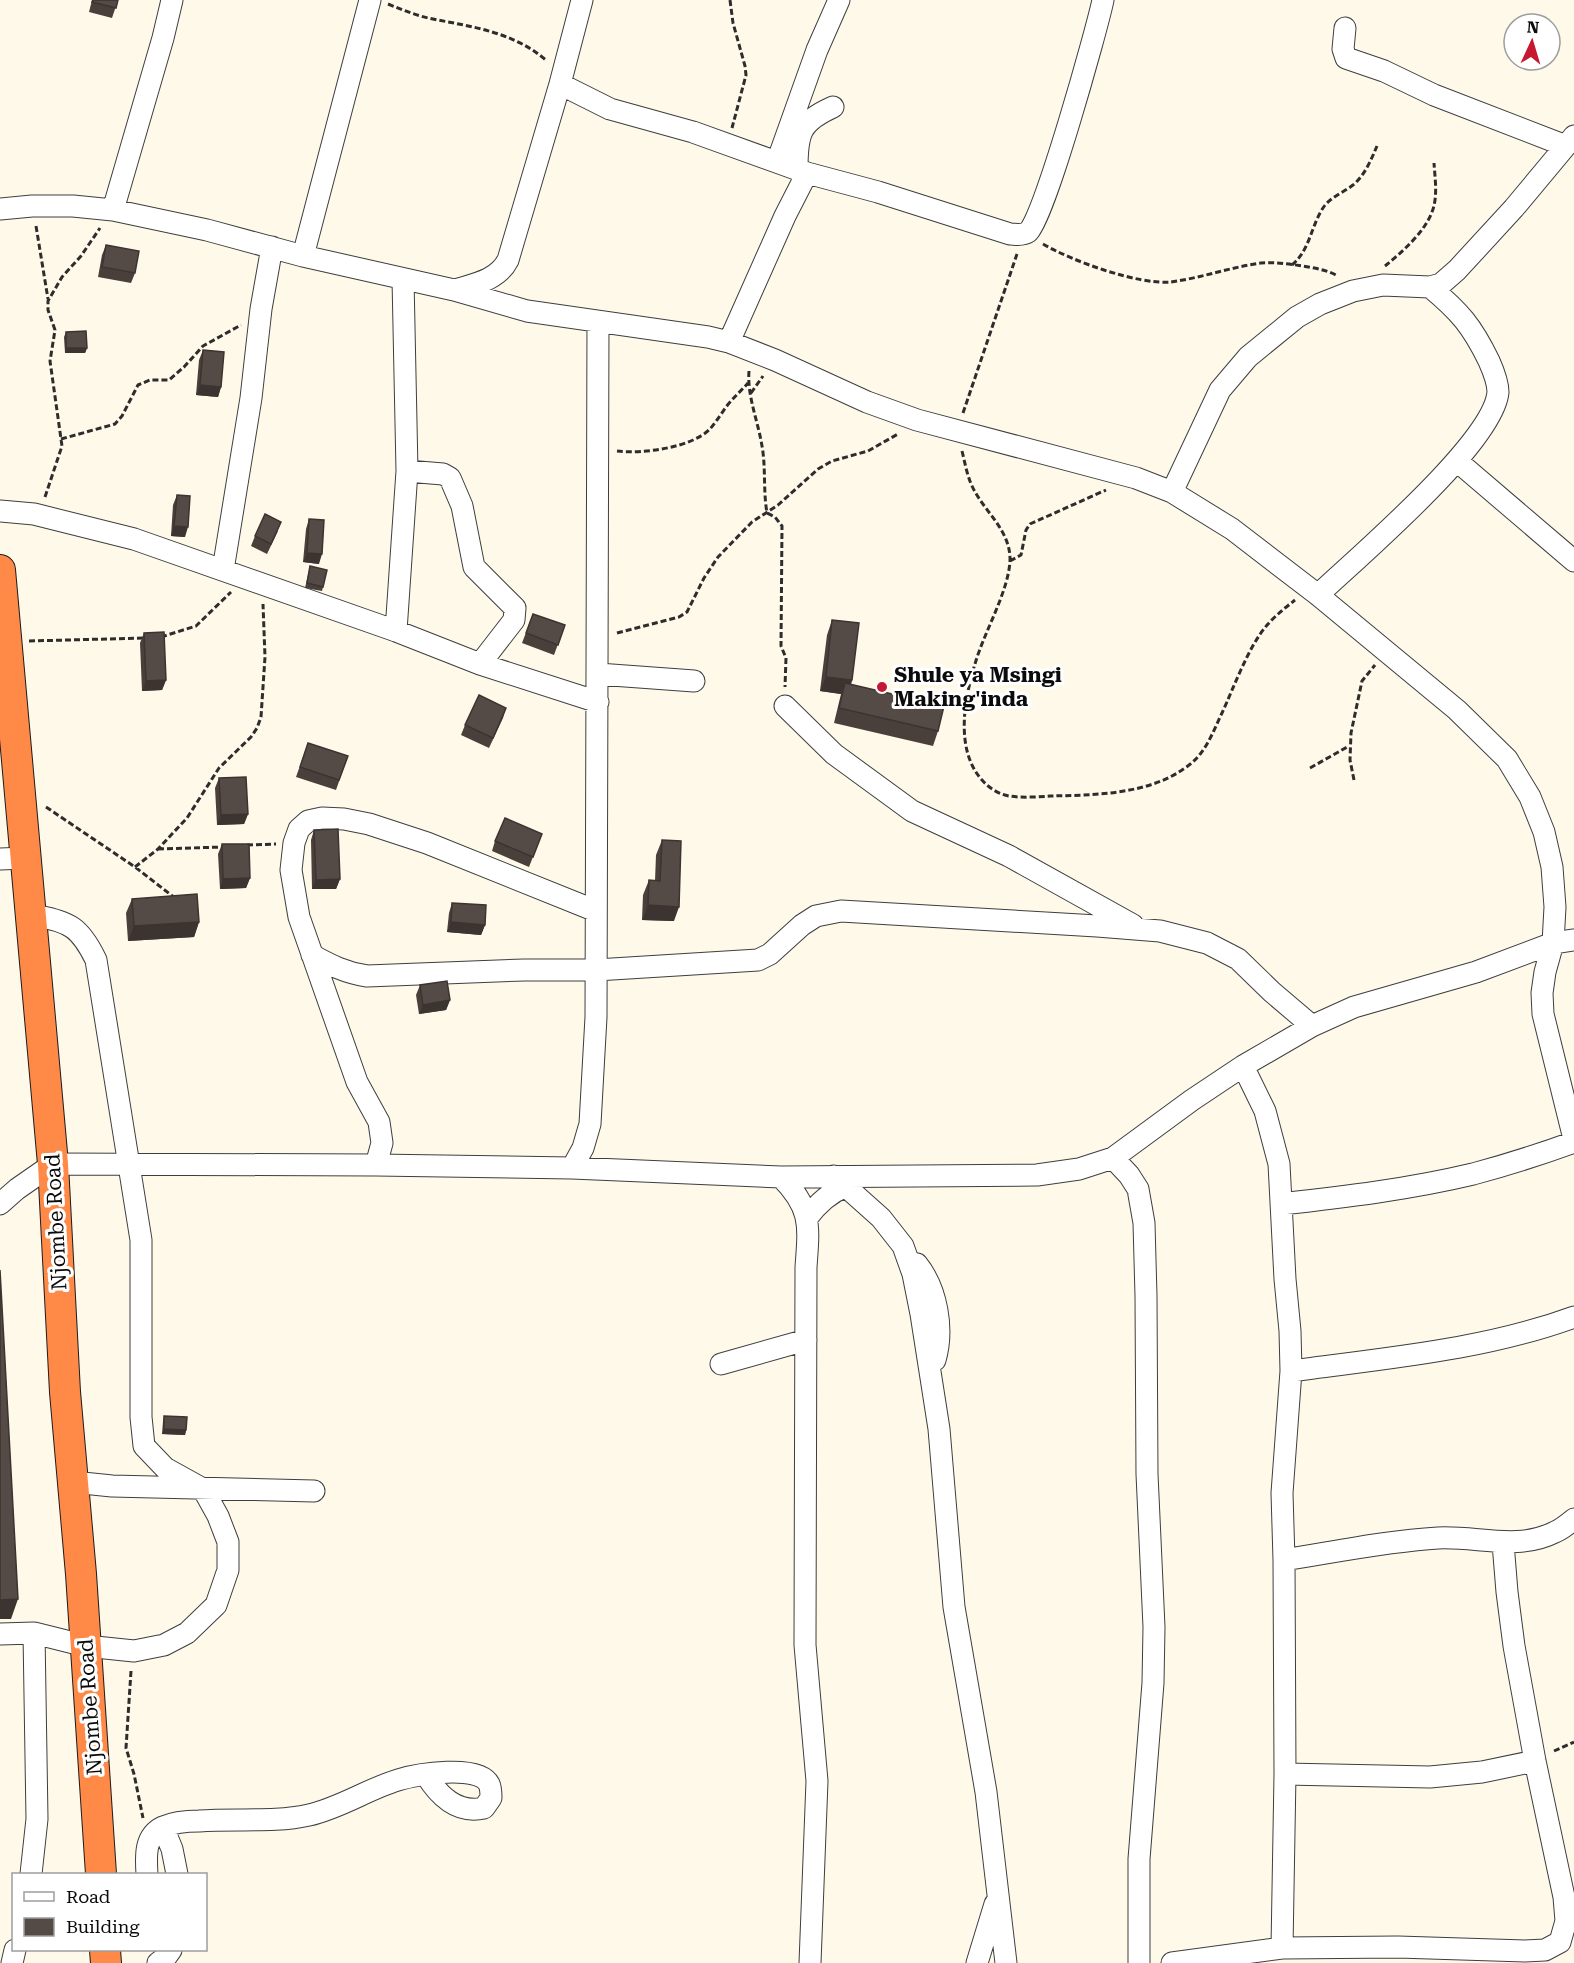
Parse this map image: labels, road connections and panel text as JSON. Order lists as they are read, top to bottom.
{
  "streets": {
    "highway": ["Njombe Road"]
  },
  "places": ["Shule ya Msingi Making'inda"],
  "legend": ["Road", "Building"],
  "north": "top"
}
